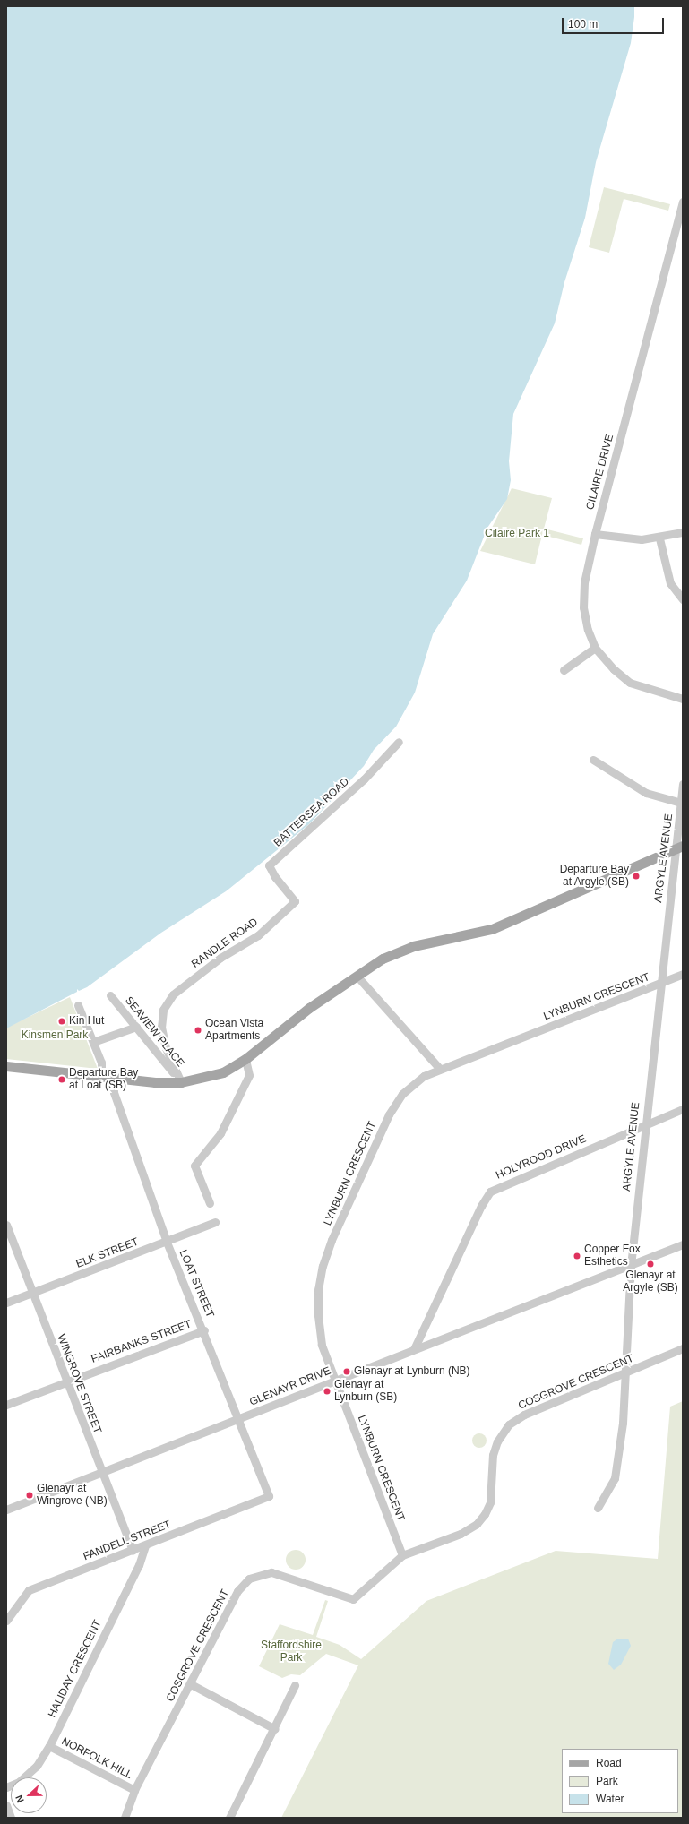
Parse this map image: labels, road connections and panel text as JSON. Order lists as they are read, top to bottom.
{
  "streets": {
    "street": [
      "CILAIRE DRIVE",
      "BATTERSEA ROAD",
      "ARGYLE AVENUE",
      "RANDLE ROAD",
      "LYNBURN CRESCENT",
      "SEAVIEW PLACE",
      "HOLYROOD DRIVE",
      "ELK STREET",
      "LOAT STREET",
      "FAIRBANKS STREET",
      "COSGROVE CRESCENT",
      "WINGROVE STREET",
      "GLENAYR DRIVE",
      "FANDELL STREET",
      "HALIDAY CRESCENT",
      "NORFOLK HILL"
    ]
  },
  "crossings": [
    ["BATTERSEA ROAD", "RANDLE ROAD"],
    ["ARGYLE AVENUE", "LYNBURN CRESCENT"],
    ["ARGYLE AVENUE", "HOLYROOD DRIVE"],
    ["ARGYLE AVENUE", "COSGROVE CRESCENT"],
    ["ARGYLE AVENUE", "GLENAYR DRIVE"],
    ["RANDLE ROAD", "SEAVIEW PLACE"],
    ["LYNBURN CRESCENT", "COSGROVE CRESCENT"],
    ["LYNBURN CRESCENT", "GLENAYR DRIVE"],
    ["HOLYROOD DRIVE", "GLENAYR DRIVE"],
    ["ELK STREET", "LOAT STREET"],
    ["ELK STREET", "WINGROVE STREET"],
    ["LOAT STREET", "FAIRBANKS STREET"],
    ["LOAT STREET", "GLENAYR DRIVE"],
    ["LOAT STREET", "FANDELL STREET"],
    ["FAIRBANKS STREET", "WINGROVE STREET"],
    ["COSGROVE CRESCENT", "NORFOLK HILL"],
    ["WINGROVE STREET", "GLENAYR DRIVE"],
    ["WINGROVE STREET", "FANDELL STREET"],
    ["FANDELL STREET", "HALIDAY CRESCENT"],
    ["HALIDAY CRESCENT", "NORFOLK HILL"]
  ],
  "parks": ["Cilaire Park 1", "Kinsmen Park", "Staffordshire Park"],
  "places": [
    "Departure Bay at Argyle (SB)",
    "Kin Hut",
    "Ocean Vista Apartments",
    "Departure Bay at Loat (SB)",
    "Copper Fox Esthetics",
    "Glenayr at Argyle (SB)",
    "Glenayr at Lynburn (NB)",
    "Glenayr at Lynburn (SB)",
    "Glenayr at Wingrove (NB)"
  ],
  "legend": ["Road", "Park", "Water"],
  "scale_bar": "100 m",
  "north": "left"
}
